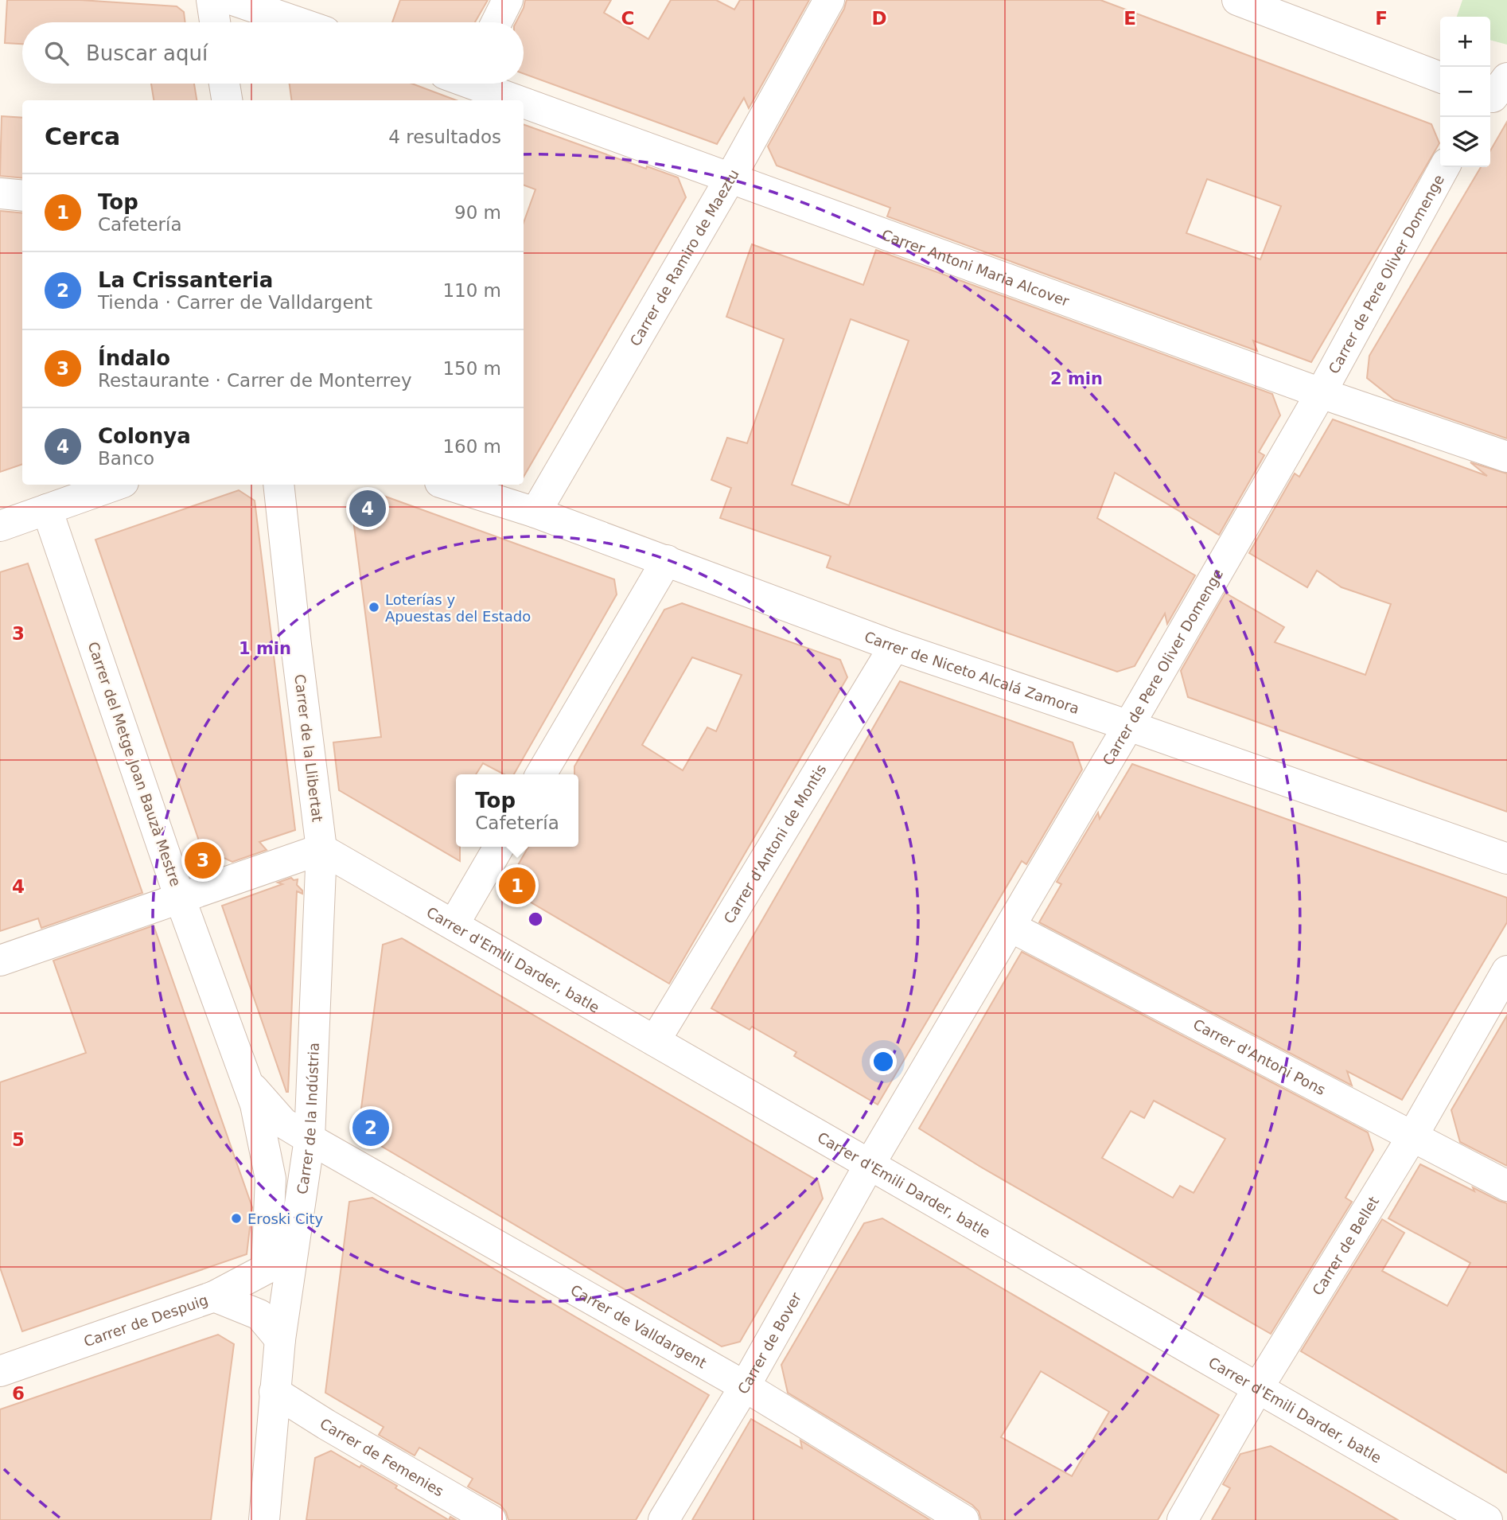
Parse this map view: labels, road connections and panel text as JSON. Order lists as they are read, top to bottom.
{
  "streets": {
    "street": [
      "Carrer de Ramiro de Maeztu",
      "Carrer Antoni Maria Alcover",
      "Carrer de Pere Oliver Domenge",
      "Carrer de Niceto Alcalá Zamora",
      "Carrer de la Llibertat",
      "Carrer del Metge Joan Bauzà Mestre",
      "Carrer d'Antoni de Montis",
      "Carrer d'Emili Darder, batle",
      "Carrer d'Antoni Pons",
      "Carrer de la Indústria",
      "Carrer de Bellet",
      "Carrer de Despuig",
      "Carrer de Valldargent",
      "Carrer de Bover",
      "Carrer de Femenies"
    ]
  },
  "crossings": [
    ["Carrer de Ramiro de Maeztu", "Carrer Antoni Maria Alcover"],
    ["Carrer de Ramiro de Maeztu", "Carrer de Niceto Alcalá Zamora"],
    ["Carrer Antoni Maria Alcover", "Carrer de Pere Oliver Domenge"],
    ["Carrer de Pere Oliver Domenge", "Carrer de Niceto Alcalá Zamora"],
    ["Carrer de Pere Oliver Domenge", "Carrer d'Emili Darder, batle"],
    ["Carrer de Pere Oliver Domenge", "Carrer d'Antoni Pons"],
    ["Carrer de Pere Oliver Domenge", "Carrer de Bover"],
    ["Carrer de Niceto Alcalá Zamora", "Carrer d'Antoni de Montis"],
    ["Carrer de la Llibertat", "Carrer d'Emili Darder, batle"],
    ["Carrer de la Llibertat", "Carrer de la Indústria"],
    ["Carrer del Metge Joan Bauzà Mestre", "Carrer de la Indústria"],
    ["Carrer del Metge Joan Bauzà Mestre", "Carrer de Despuig"],
    ["Carrer del Metge Joan Bauzà Mestre", "Carrer de Valldargent"],
    ["Carrer d'Antoni de Montis", "Carrer d'Emili Darder, batle"],
    ["Carrer d'Emili Darder, batle", "Carrer de la Indústria"],
    ["Carrer d'Emili Darder, batle", "Carrer de Bellet"],
    ["Carrer d'Emili Darder, batle", "Carrer de Bover"],
    ["Carrer d'Antoni Pons", "Carrer de Bellet"],
    ["Carrer de la Indústria", "Carrer de Despuig"],
    ["Carrer de la Indústria", "Carrer de Valldargent"],
    ["Carrer de la Indústria", "Carrer de Femenies"],
    ["Carrer de Valldargent", "Carrer de Bover"]
  ],
  "places": ["Loterías y Apuestas del Estado", "Eroski City"],
  "page": {
    "map_buttons": ["+", "−"],
    "search": "Buscar aquí",
    "heading": ["Cerca", "4 resultados"],
    "list": [
      {
        "mark": "1",
        "name": "Top",
        "note": "Cafetería",
        "value": "90 m"
      },
      {
        "mark": "2",
        "name": "La Crissanteria",
        "note": "Tienda · Carrer de Valldargent",
        "value": "110 m"
      },
      {
        "mark": "3",
        "name": "Índalo",
        "note": "Restaurante · Carrer de Monterrey",
        "value": "150 m"
      },
      {
        "mark": "4",
        "name": "Colonya",
        "note": "Banco",
        "value": "160 m"
      }
    ],
    "pins": [
      "4",
      "3",
      "1",
      "2"
    ],
    "popup": ["Top", "Cafetería"]
  },
  "grid": {
    "columns": [
      "C",
      "D",
      "E",
      "F"
    ],
    "rows": [
      "3",
      "4",
      "5",
      "6"
    ]
  },
  "rings": ["2 min", "1 min"]
}
